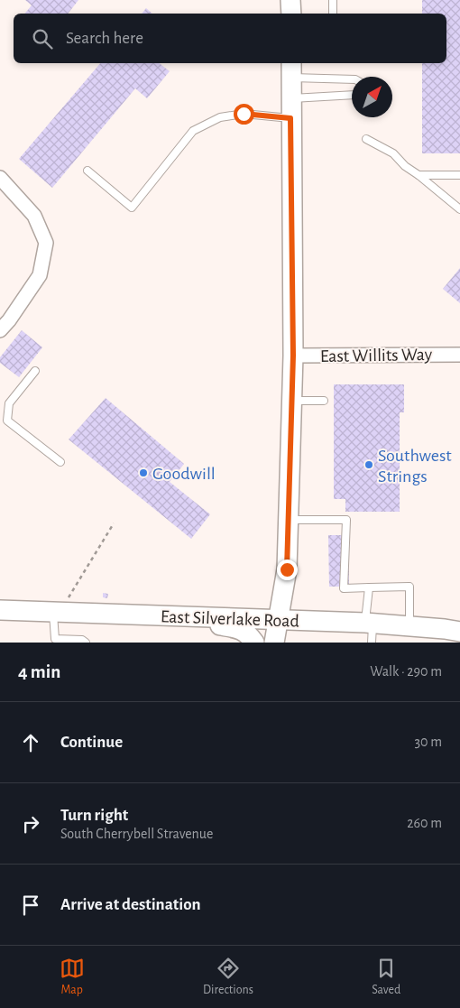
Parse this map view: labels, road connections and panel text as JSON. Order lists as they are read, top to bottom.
{
  "streets": {
    "street": ["East Willits Way", "East Silverlake Road"]
  },
  "places": ["Southwest Strings", "Goodwill"],
  "north": "top right",
  "page": {
    "search": "Search here",
    "heading": ["4 min", "Walk · 290 m"],
    "list": [
      ["Continue", "30 m"],
      ["Turn right", "South Cherrybell Stravenue", "260 m"],
      "Arrive at destination"
    ],
    "nav": ["Map", "Directions", "Saved"]
  }
}
